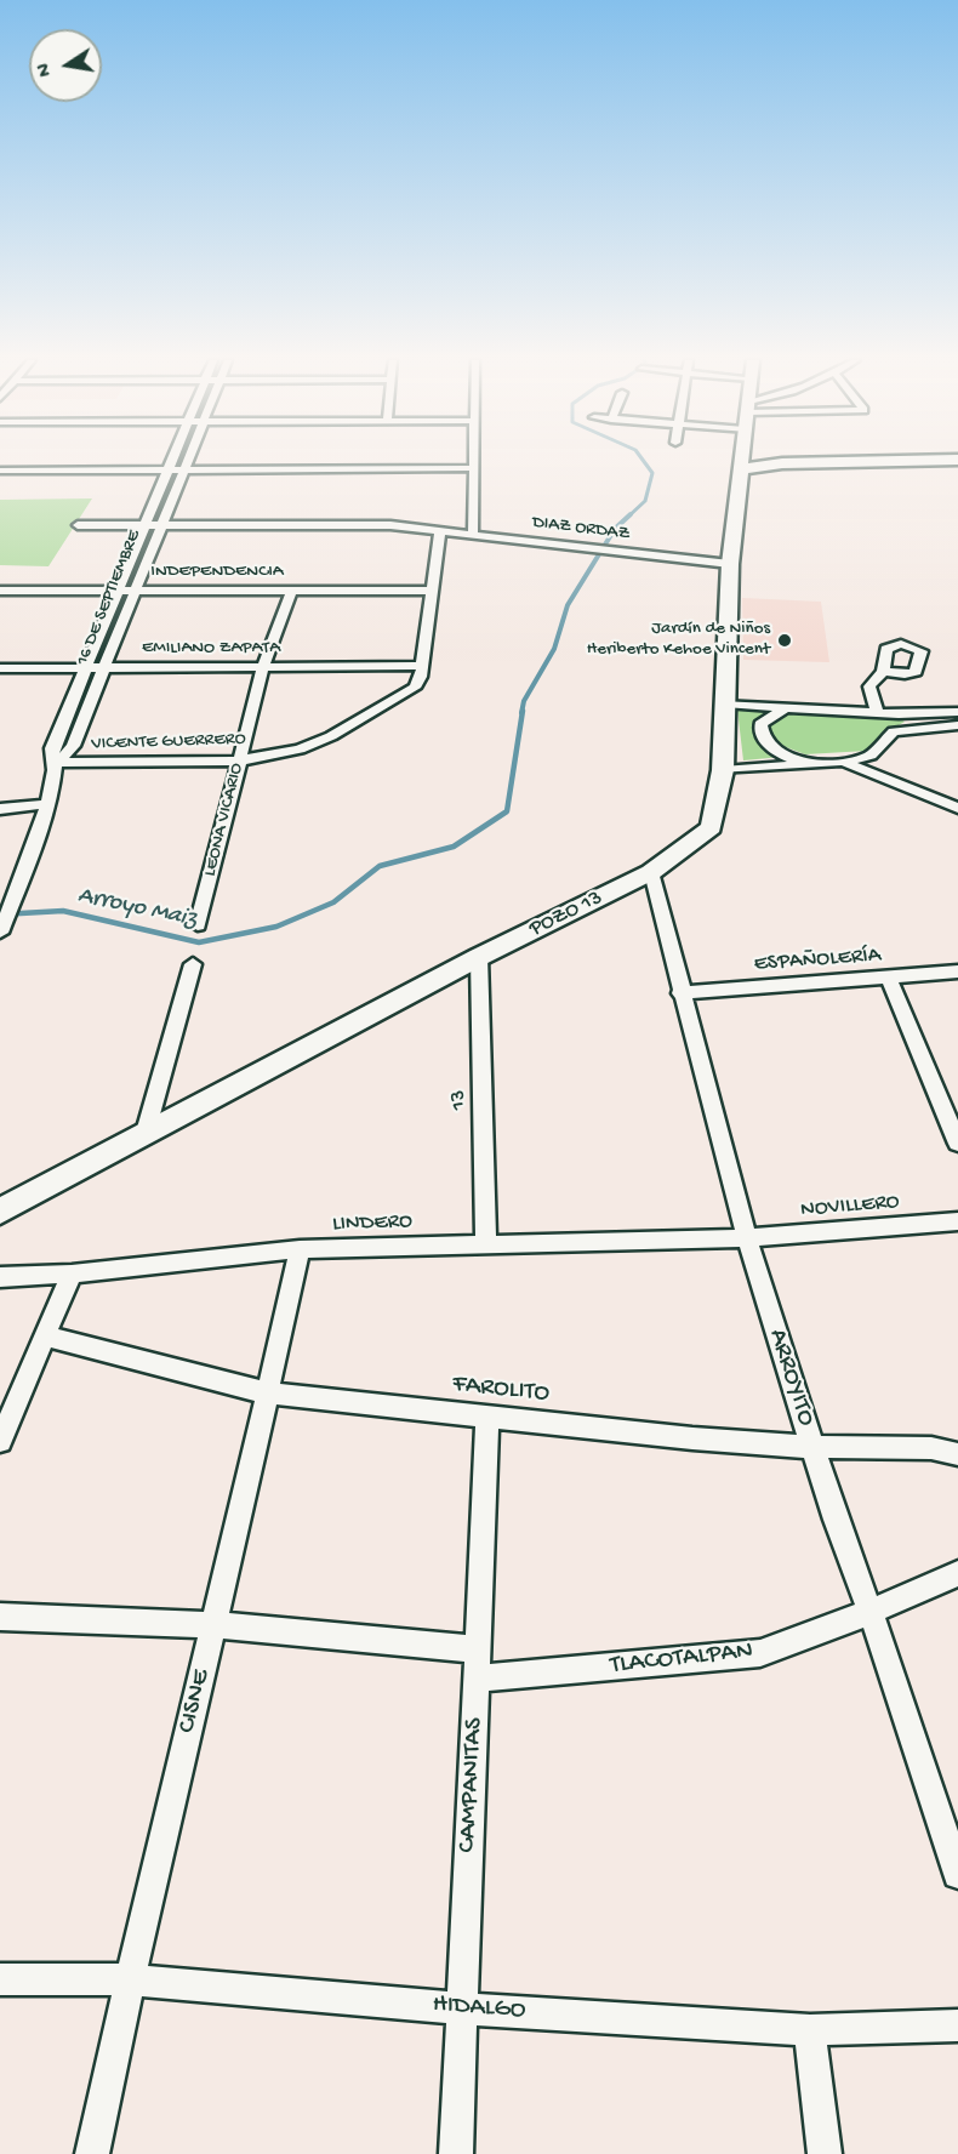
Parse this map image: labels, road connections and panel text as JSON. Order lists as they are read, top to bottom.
{
  "streets": {
    "main road": ["POZO 13"],
    "street": [
      "DIAZ ORDAZ",
      "INDEPENDENCIA",
      "16 DE SEPTIEMBRE",
      "EMILIANO ZAPATA",
      "VICENTE GUERRERO",
      "LEONA VICARIO",
      "ESPAÑOLERÍA",
      "13",
      "NOVILLERO",
      "LINDERO",
      "ARROYITO",
      "FAROLITO",
      "TLACOTALPAN",
      "CISNE",
      "CAMPANITAS",
      "HIDALGO"
    ]
  },
  "crossings": [
    ["DIAZ ORDAZ", "16 DE SEPTIEMBRE"],
    ["DIAZ ORDAZ", "VICENTE GUERRERO"],
    ["DIAZ ORDAZ", "POZO 13"],
    ["INDEPENDENCIA", "16 DE SEPTIEMBRE"],
    ["INDEPENDENCIA", "VICENTE GUERRERO"],
    ["INDEPENDENCIA", "LEONA VICARIO"],
    ["16 DE SEPTIEMBRE", "EMILIANO ZAPATA"],
    ["16 DE SEPTIEMBRE", "VICENTE GUERRERO"],
    ["EMILIANO ZAPATA", "VICENTE GUERRERO"],
    ["EMILIANO ZAPATA", "LEONA VICARIO"],
    ["VICENTE GUERRERO", "LEONA VICARIO"],
    ["POZO 13", "13"],
    ["POZO 13", "ARROYITO"],
    ["ESPAÑOLERÍA", "ARROYITO"],
    ["13", "LINDERO"],
    ["NOVILLERO", "LINDERO"],
    ["NOVILLERO", "ARROYITO"],
    ["LINDERO", "ARROYITO"],
    ["LINDERO", "CISNE"],
    ["ARROYITO", "FAROLITO"],
    ["ARROYITO", "TLACOTALPAN"],
    ["FAROLITO", "CISNE"],
    ["FAROLITO", "CAMPANITAS"],
    ["TLACOTALPAN", "CAMPANITAS"],
    ["CISNE", "HIDALGO"],
    ["CAMPANITAS", "HIDALGO"]
  ],
  "water": ["Arroyo Maiz"],
  "places": ["Jardín de Niños Heriberto Kehoe Vincent"],
  "north": "left"
}
